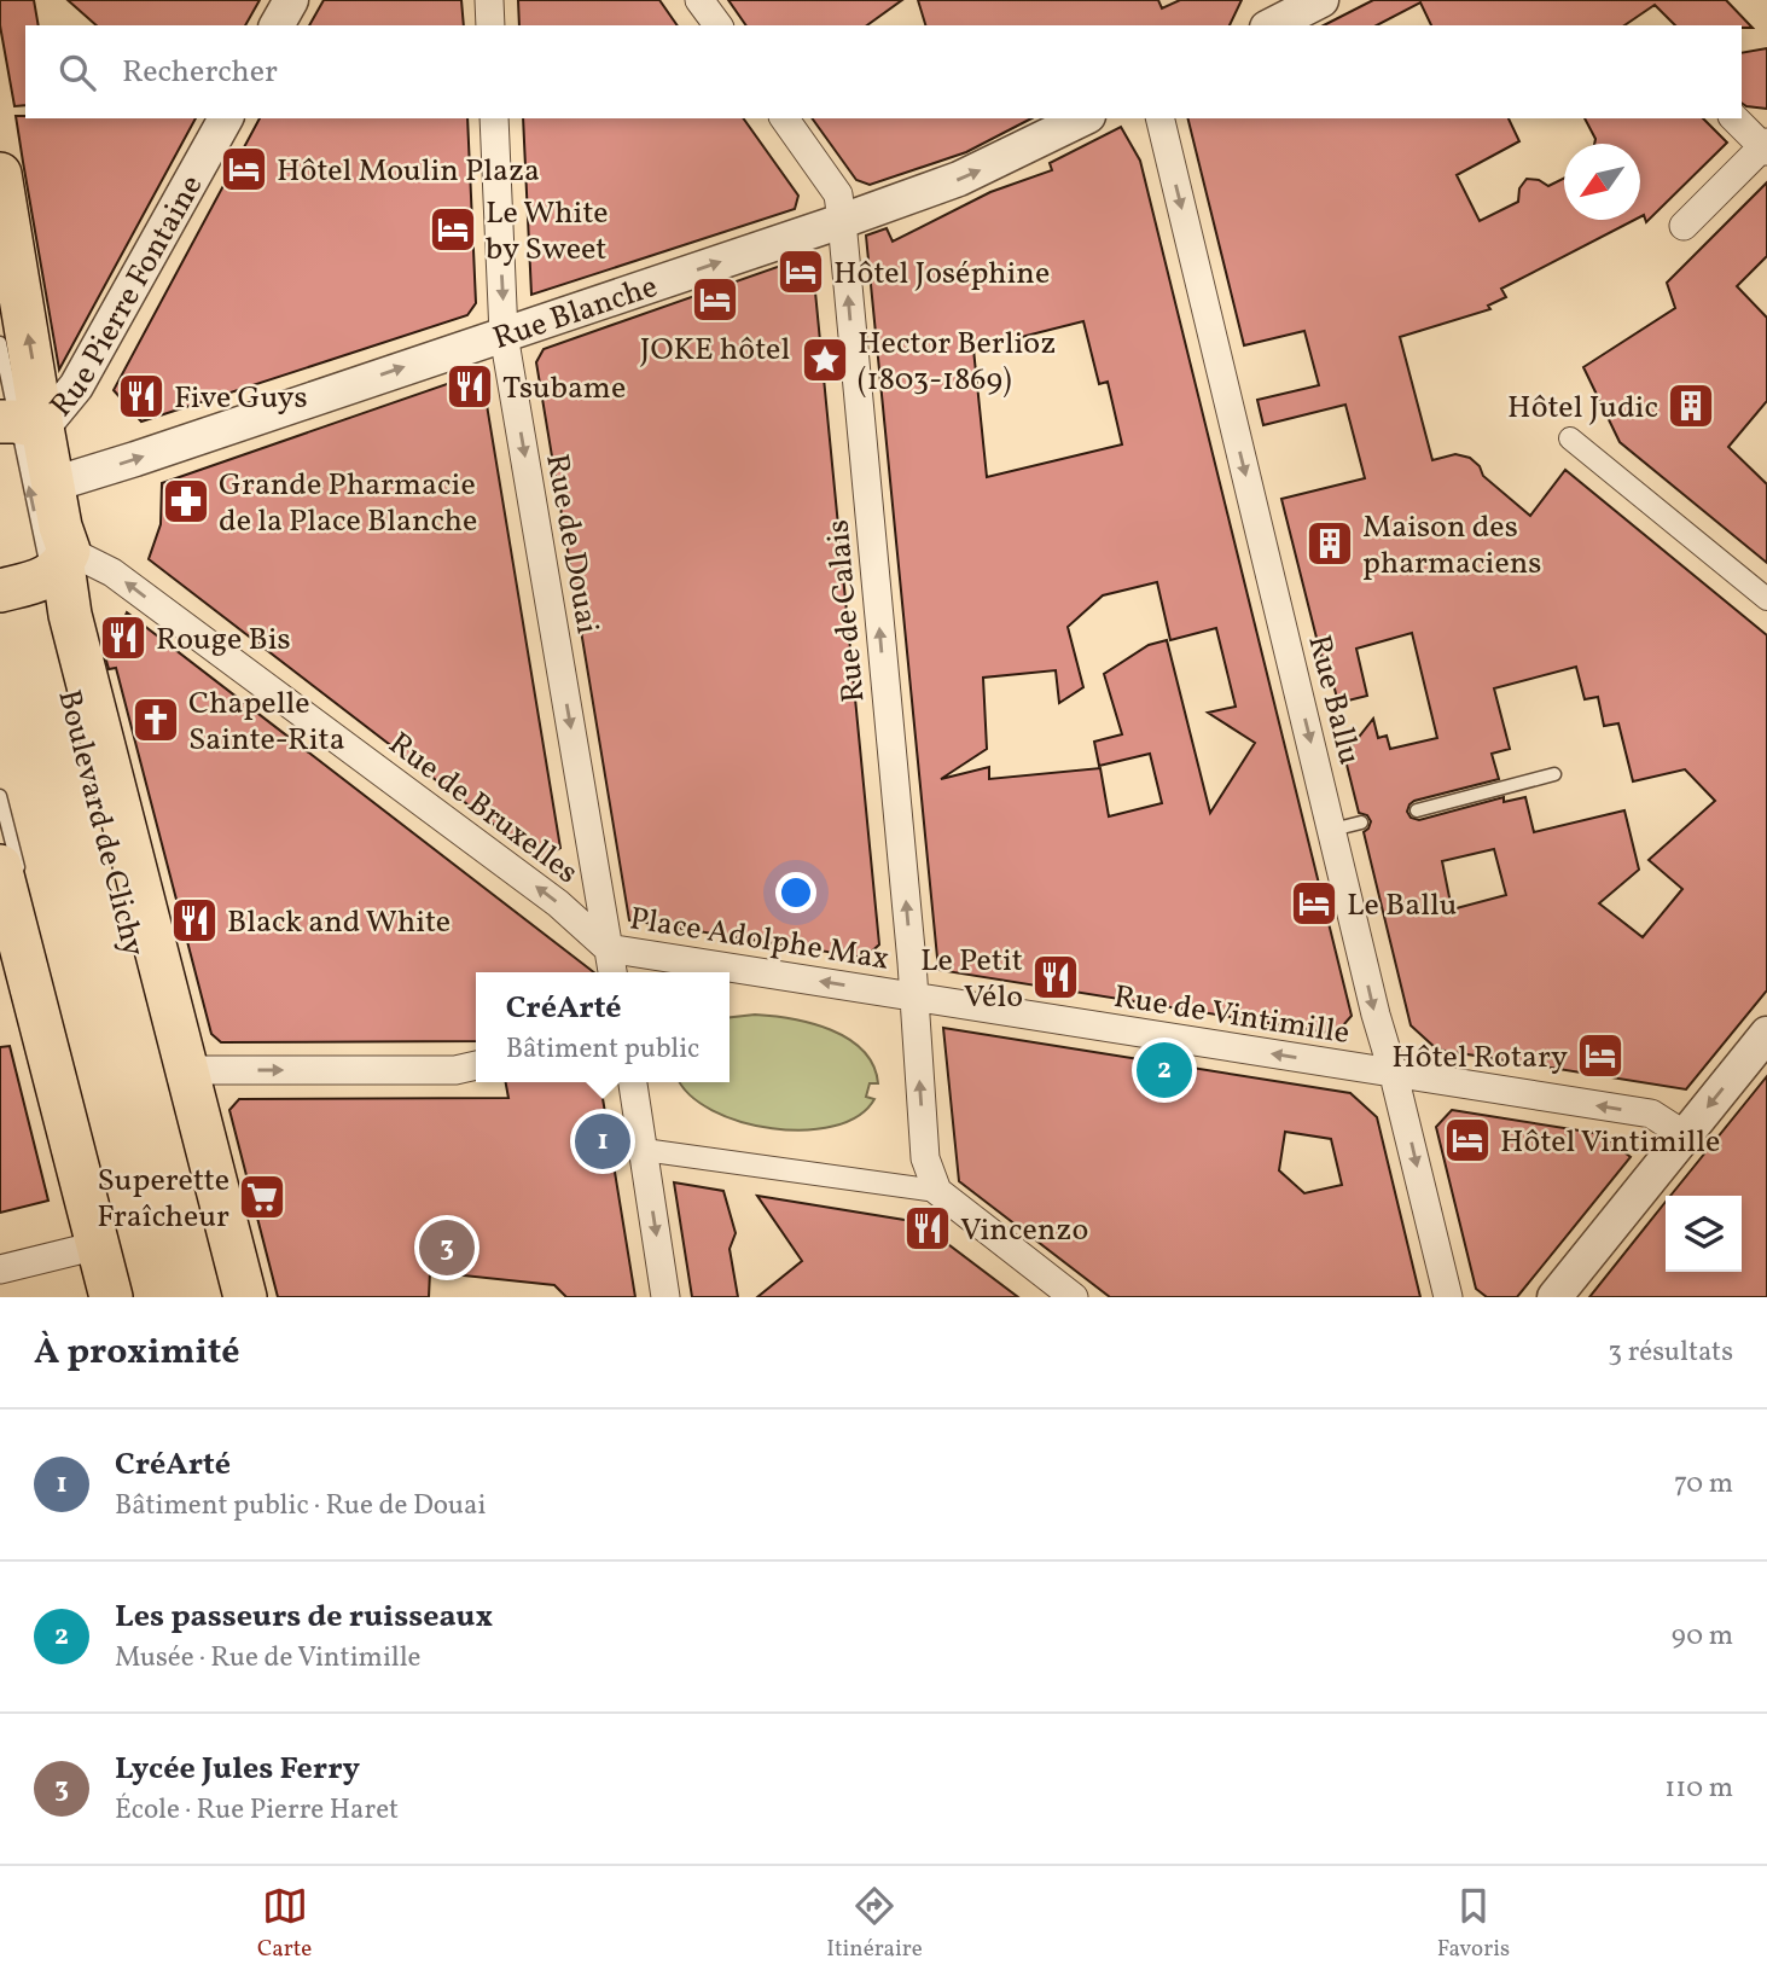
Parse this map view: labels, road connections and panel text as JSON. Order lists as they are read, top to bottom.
{
  "streets": {
    "main road": ["Boulevard de Clichy"],
    "street": [
      "Rue Pierre Fontaine",
      "Rue Blanche",
      "Rue de Douai",
      "Rue de Calais",
      "Rue Ballu",
      "Rue de Bruxelles",
      "Place Adolphe Max",
      "Rue de Vintimille"
    ]
  },
  "crossings": [
    ["Rue Pierre Fontaine", "Boulevard de Clichy"],
    ["Rue Blanche", "Rue de Douai"],
    ["Rue Blanche", "Rue de Calais"],
    ["Rue de Douai", "Rue de Bruxelles"],
    ["Rue de Douai", "Place Adolphe Max"],
    ["Rue de Calais", "Place Adolphe Max"],
    ["Rue de Calais", "Rue de Vintimille"],
    ["Rue Ballu", "Rue de Vintimille"],
    ["Rue de Bruxelles", "Boulevard de Clichy"],
    ["Rue de Bruxelles", "Place Adolphe Max"],
    ["Place Adolphe Max", "Rue de Vintimille"]
  ],
  "one_way": [
    "Rue Blanche",
    "Rue de Douai",
    "Rue de Calais",
    "Rue Ballu",
    "Rue de Bruxelles",
    "Place Adolphe Max",
    "Rue de Vintimille"
  ],
  "places": {
    "hotel": [
      "Hôtel Moulin Plaza",
      "Le White by Sweet",
      "Hôtel Joséphine",
      "JOKE hôtel",
      "Le Ballu",
      "Hôtel Rotary",
      "Hôtel Vintimille"
    ],
    "place": ["Hector Berlioz (1803-1869)"],
    "restaurant": [
      "Tsubame",
      "Five Guys",
      "Rouge Bis",
      "Black and White",
      "Le Petit Vélo",
      "Vincenzo"
    ],
    "building": ["Hôtel Judic", "Maison des pharmaciens"],
    "pharmacy": ["Grande Pharmacie de la Place Blanche"],
    "church": ["Chapelle Sainte-Rita"],
    "supermarket": ["Superette Fraîcheur"]
  },
  "north": "bottom left",
  "page": {
    "search": "Rechercher",
    "popup": ["CréArté", "Bâtiment public"],
    "pins": ["2", "1", "3"],
    "heading": ["À proximité", "3 résultats"],
    "list": [
      {
        "mark": "1",
        "name": "CréArté",
        "note": "Bâtiment public · Rue de Douai",
        "value": "70 m"
      },
      {
        "mark": "2",
        "name": "Les passeurs de ruisseaux",
        "note": "Musée · Rue de Vintimille",
        "value": "90 m"
      },
      {
        "mark": "3",
        "name": "Lycée Jules Ferry",
        "note": "École · Rue Pierre Haret",
        "value": "110 m"
      }
    ],
    "nav": ["Carte", "Itinéraire", "Favoris"]
  }
}
